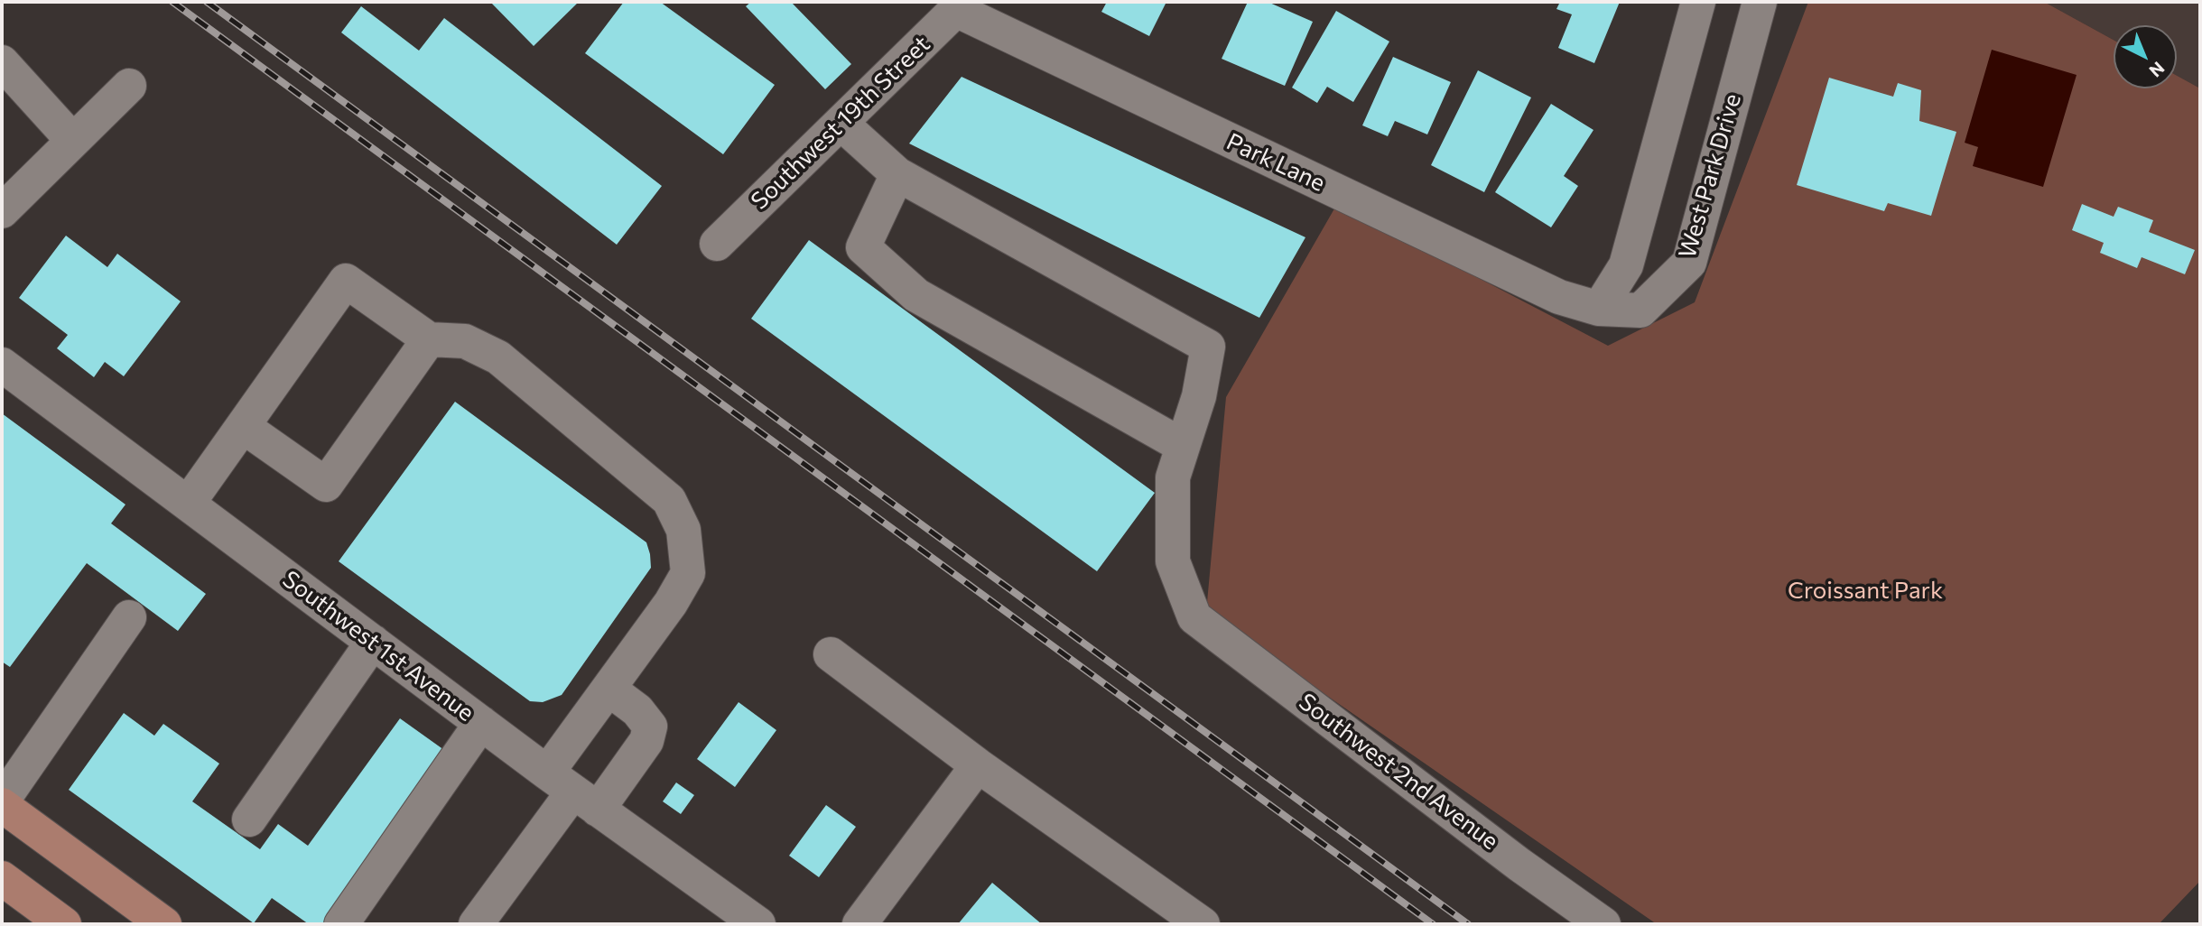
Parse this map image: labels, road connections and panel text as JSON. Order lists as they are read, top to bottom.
{
  "streets": {
    "street": [
      "Southwest 19th Street",
      "Park Lane",
      "West Park Drive",
      "Southwest 1st Avenue",
      "Southwest 2nd Avenue"
    ]
  },
  "crossings": [
    ["Southwest 19th Street", "Park Lane"],
    ["Park Lane", "West Park Drive"]
  ],
  "parks": ["Croissant Park"],
  "north": "bottom right"
}
